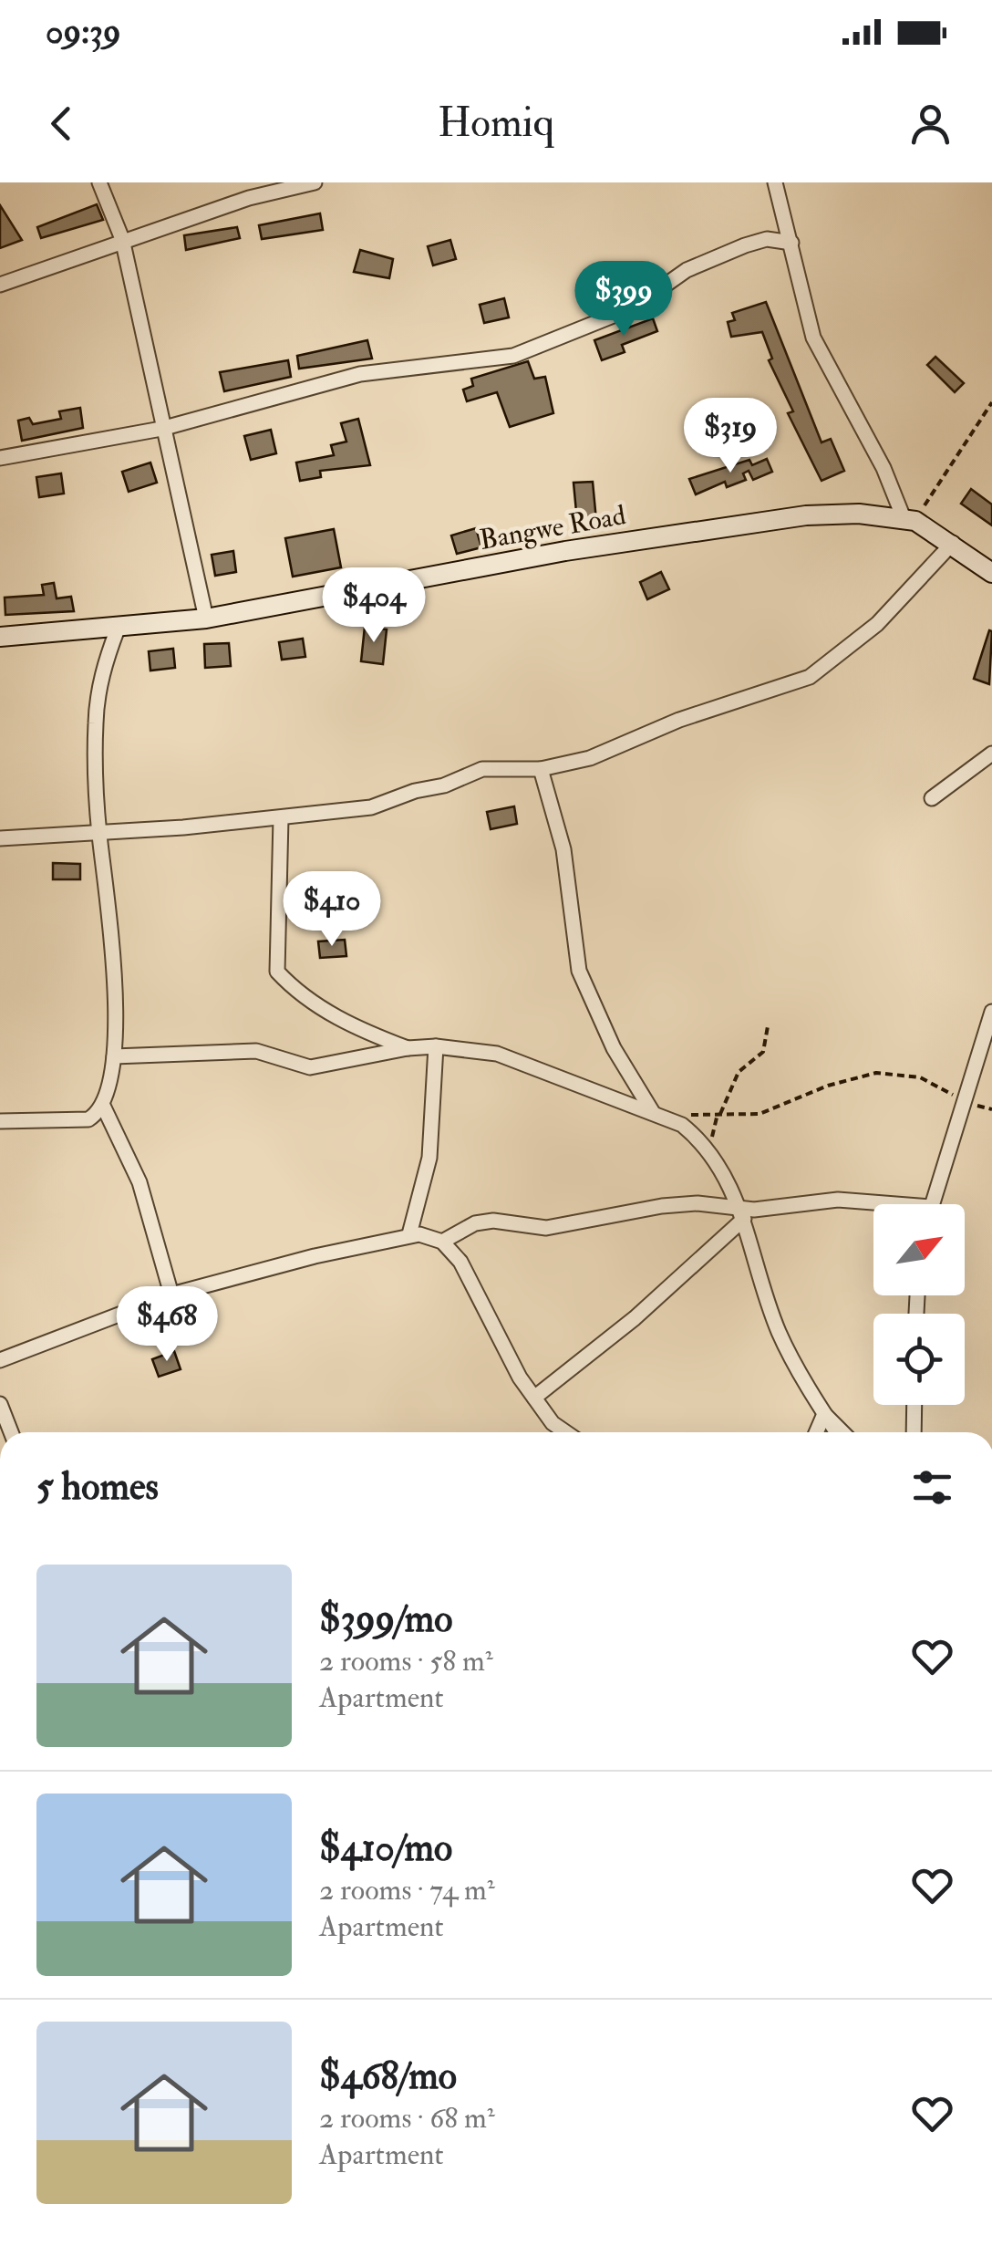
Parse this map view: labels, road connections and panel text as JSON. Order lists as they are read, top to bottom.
{
  "streets": {
    "street": ["Bangwe Road"]
  },
  "north": "top right",
  "page": {
    "status": "09:39",
    "header": "Homiq",
    "price": [
      "$399",
      "$319",
      "$404",
      "$410",
      "$468"
    ],
    "heading": "5 homes",
    "list": [
      {
        "name": "$399/mo",
        "note": "2 rooms · 58 m² · Apartment"
      },
      {
        "name": "$410/mo",
        "note": "2 rooms · 74 m² · Apartment"
      },
      {
        "name": "$468/mo",
        "note": "2 rooms · 68 m² · Apartment"
      }
    ]
  }
}
